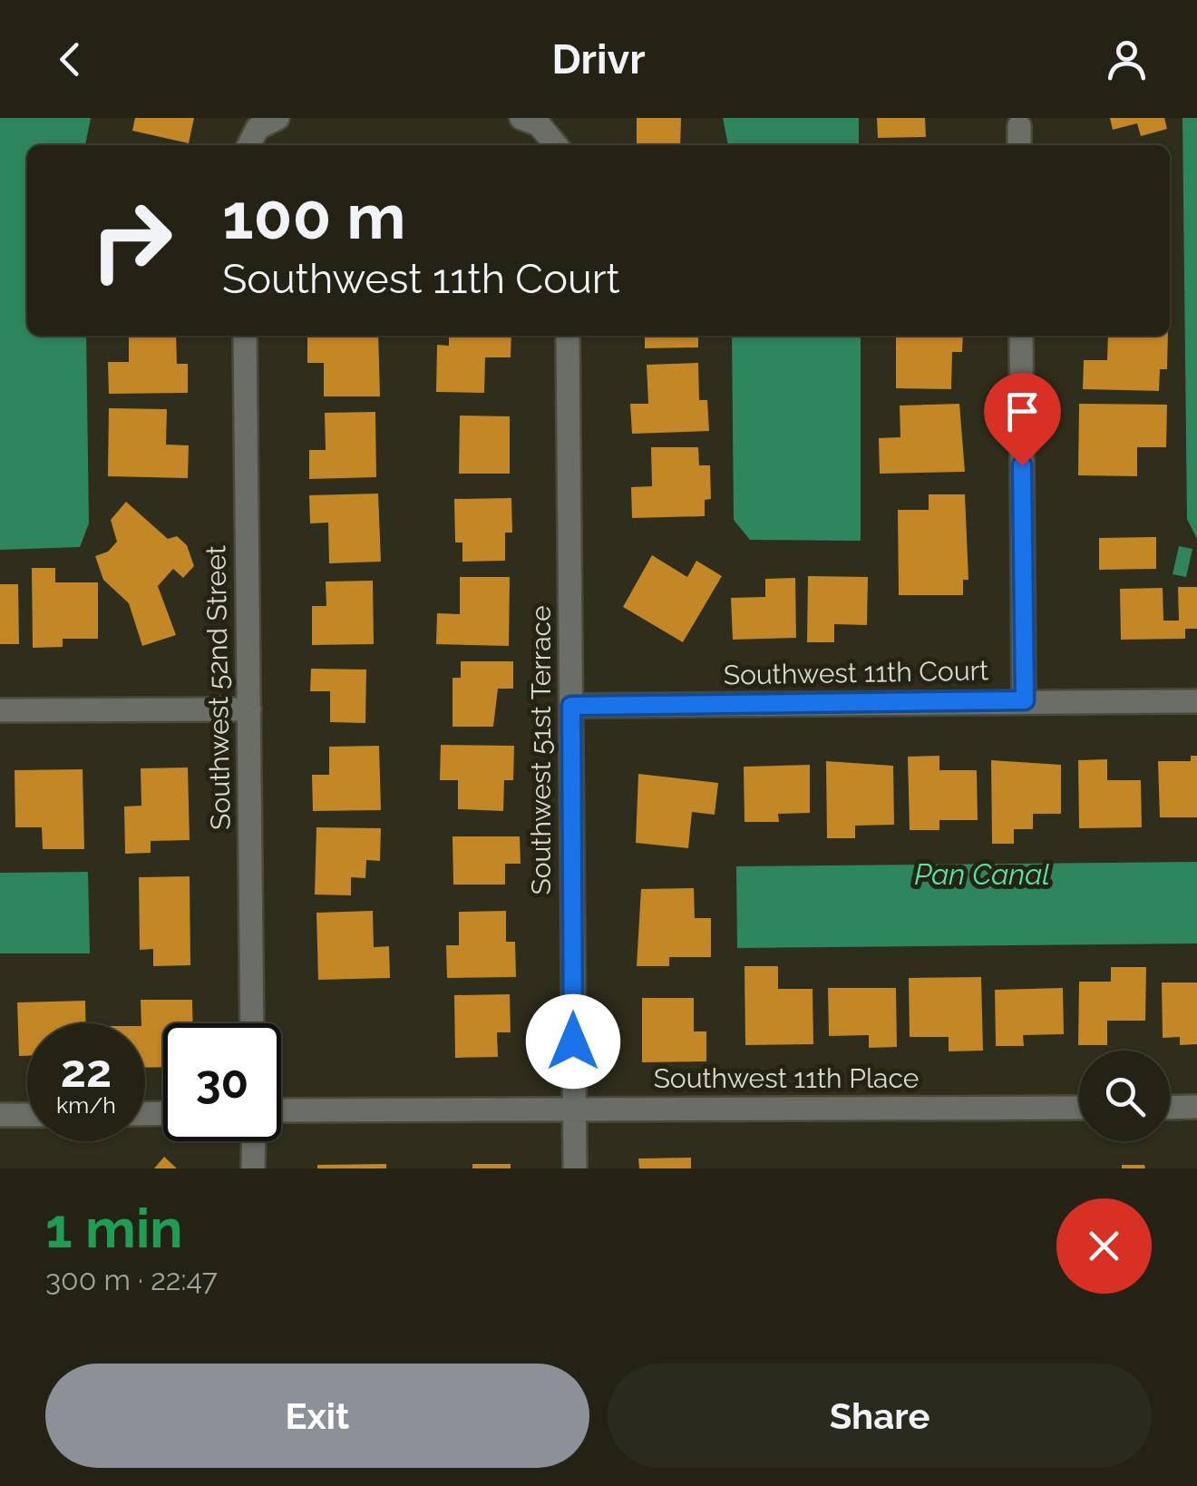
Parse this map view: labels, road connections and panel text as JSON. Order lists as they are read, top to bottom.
{
  "streets": {
    "street": [
      "Southwest 11th Court",
      "Southwest 52nd Street",
      "Southwest 51st Terrace",
      "Southwest 11th Place"
    ]
  },
  "crossings": [
    ["Southwest 11th Court", "Southwest 51st Terrace"],
    ["Southwest 51st Terrace", "Southwest 11th Place"]
  ],
  "water": ["Pan Canal"],
  "page": {
    "header": "Drivr",
    "turn": ["100 m", "Southwest 11th Court"],
    "speed": "22 km/h",
    "limit": "30",
    "heading": ["1 min", "300 m · 22:47"],
    "buttons": ["Exit", "Share"]
  }
}
